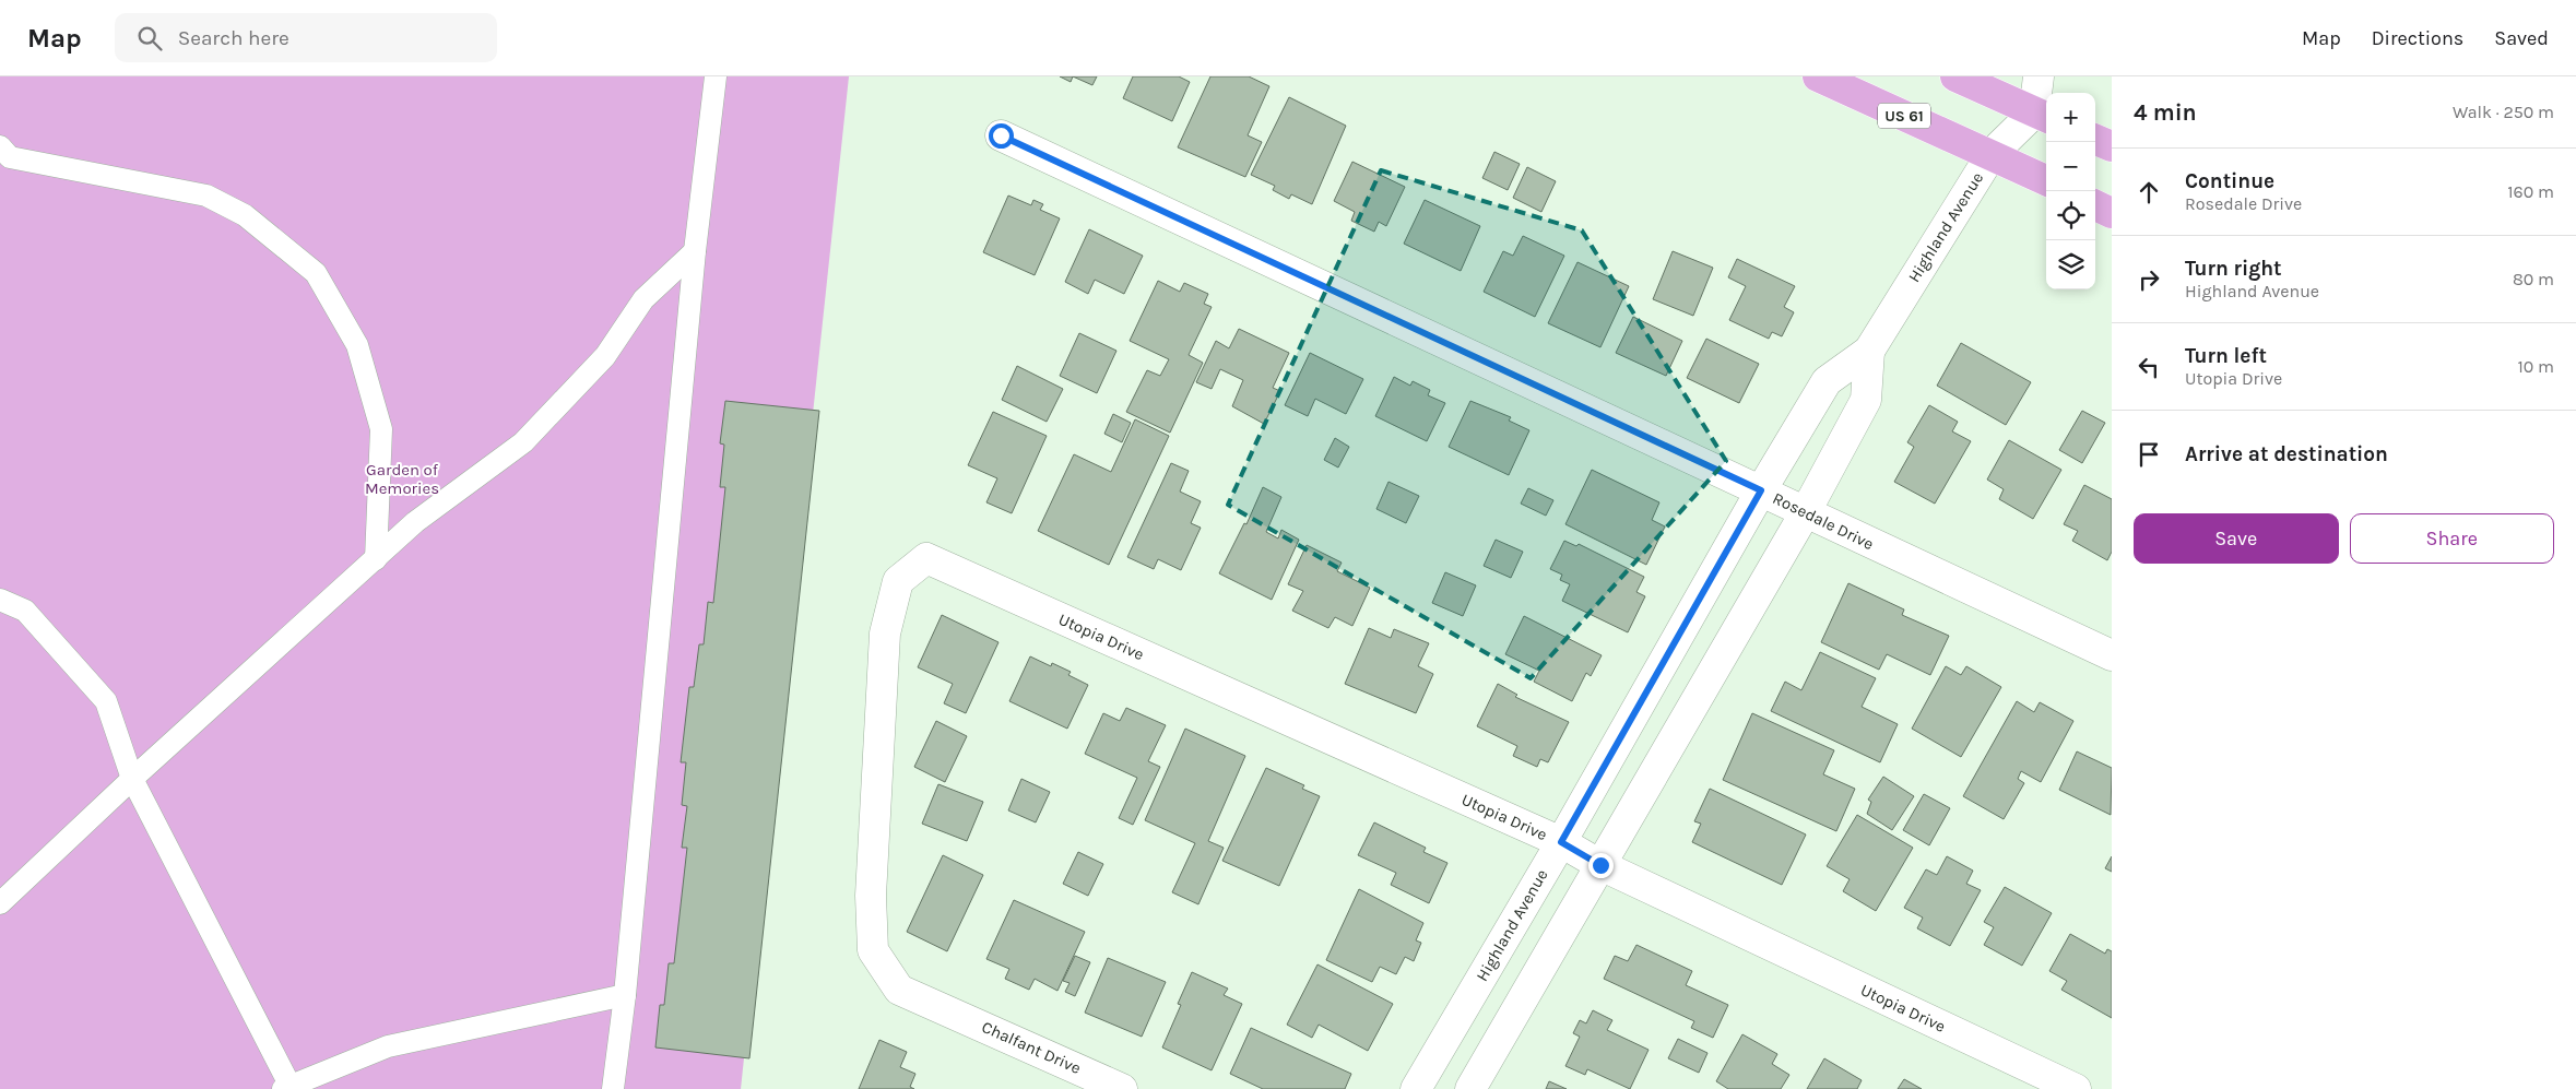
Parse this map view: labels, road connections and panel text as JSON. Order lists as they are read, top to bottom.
{
  "streets": {
    "highway": ["US 61"],
    "street": [
      "Highland Avenue",
      "Rosedale Drive",
      "Utopia Drive",
      "Chalfant Drive"
    ]
  },
  "crossings": [
    ["US 61", "Highland Avenue"],
    ["Highland Avenue", "Rosedale Drive"],
    ["Highland Avenue", "Utopia Drive"],
    ["Utopia Drive", "Chalfant Drive"]
  ],
  "parks": ["Garden of Memories"],
  "page": {
    "header": "Map",
    "search": "Search here",
    "nav": ["Map", "Directions", "Saved"],
    "heading": ["4 min", "Walk · 250 m"],
    "map_buttons": ["+", "−"],
    "list": [
      ["Continue", "Rosedale Drive", "160 m"],
      ["Turn right", "Highland Avenue", "80 m"],
      ["Turn left", "Utopia Drive", "10 m"],
      "Arrive at destination"
    ],
    "buttons": ["Save", "Share"]
  }
}
